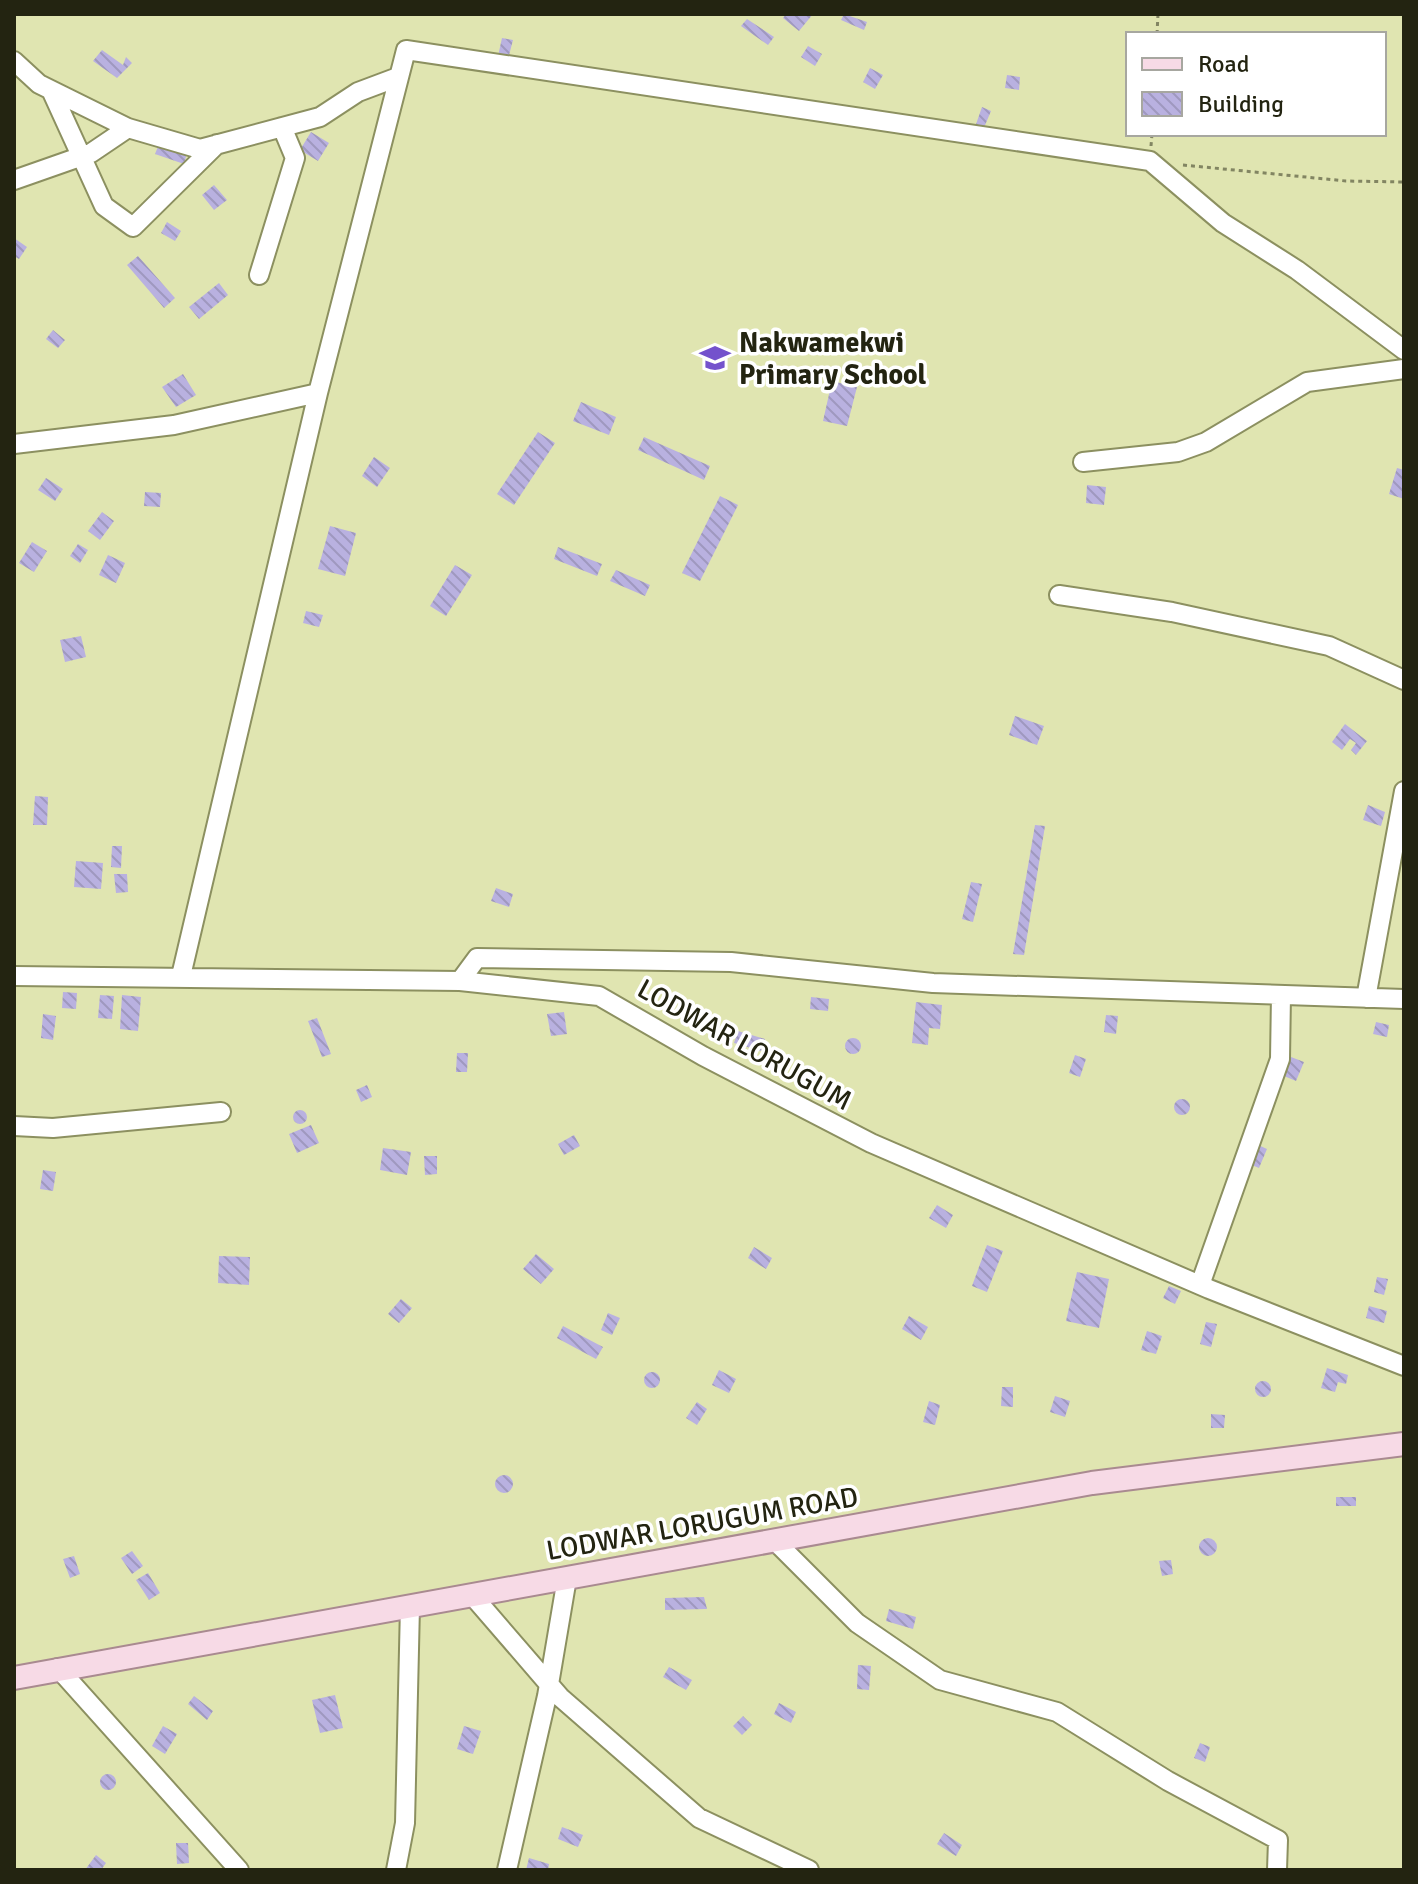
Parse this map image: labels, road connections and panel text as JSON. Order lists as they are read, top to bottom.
{
  "streets": {
    "main road": ["LODWAR LORUGUM ROAD"],
    "street": ["LODWAR LORUGUM"]
  },
  "places": {
    "school or university": ["Nakwamekwi Primary School"]
  },
  "legend": ["Road", "Building"]
}
